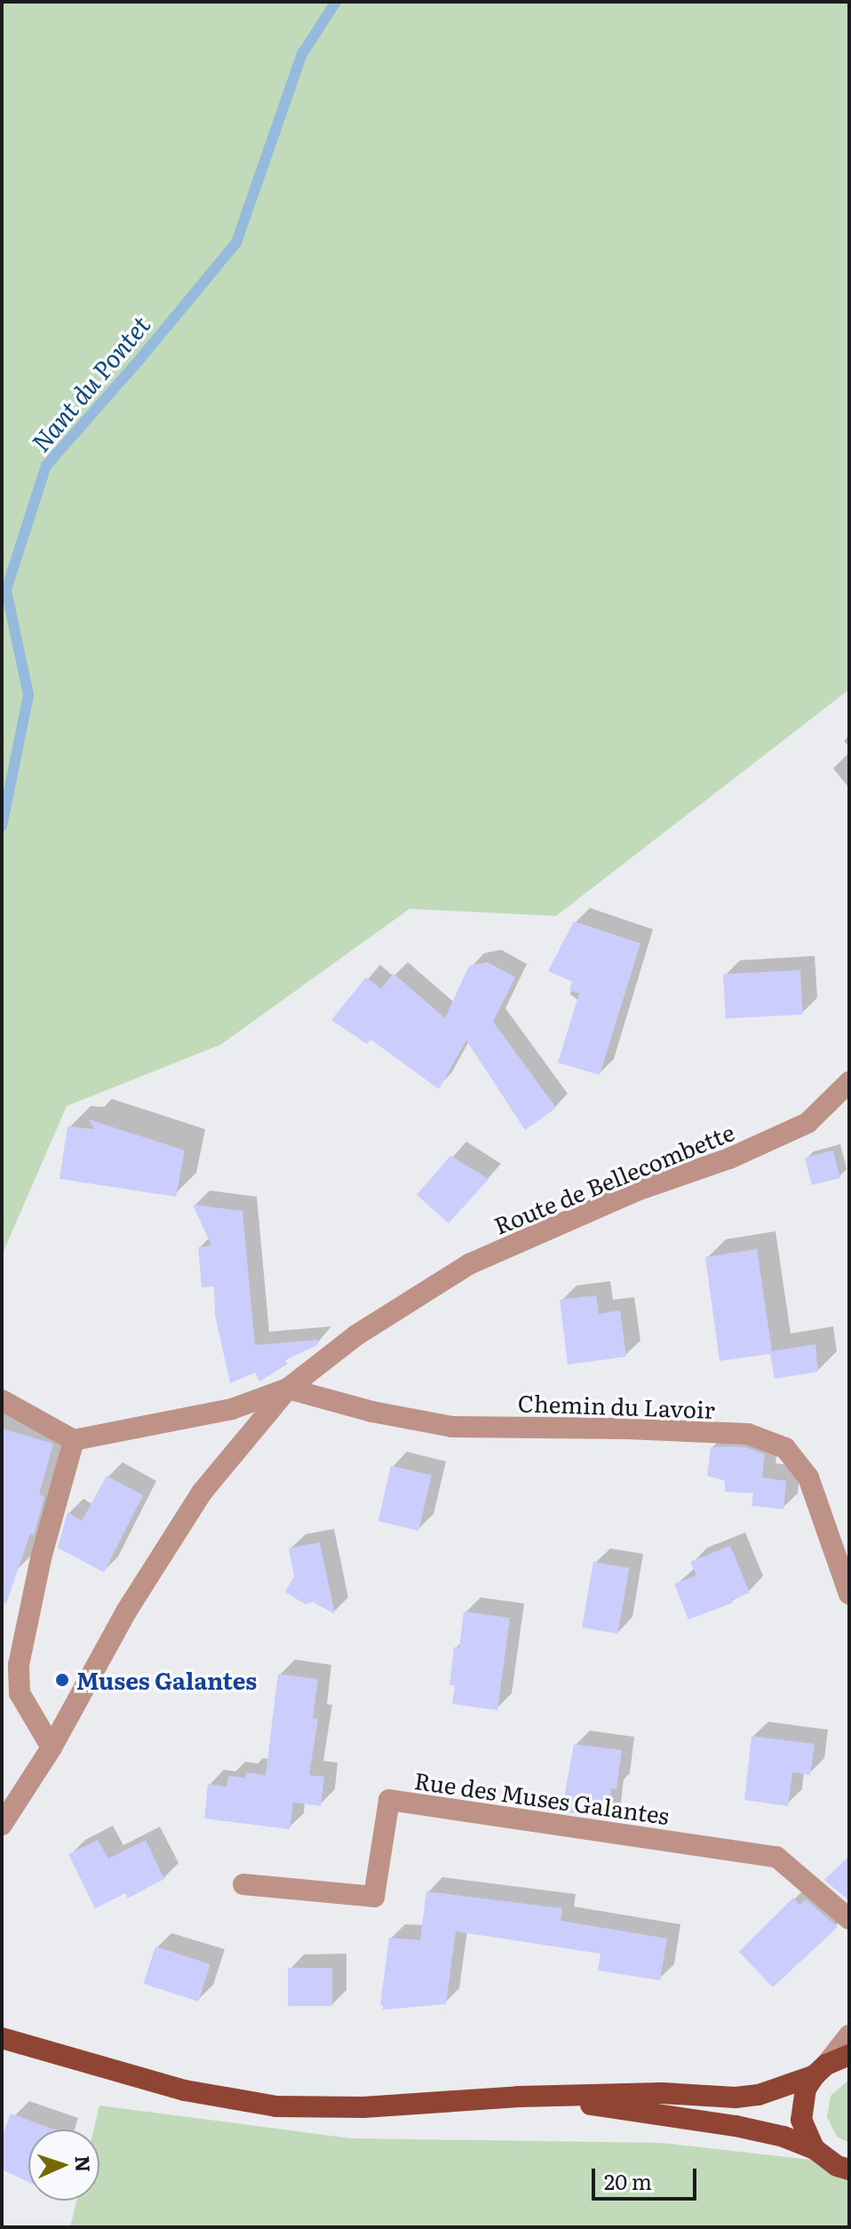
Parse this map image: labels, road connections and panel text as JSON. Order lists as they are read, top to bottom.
{
  "streets": {
    "street": ["Route de Bellecombette", "Chemin du Lavoir", "Rue des Muses Galantes"]
  },
  "crossings": [
    ["Route de Bellecombette", "Chemin du Lavoir"]
  ],
  "water": ["Nant du Pontet"],
  "places": ["Muses Galantes"],
  "scale_bar": "20 m",
  "north": "right"
}
